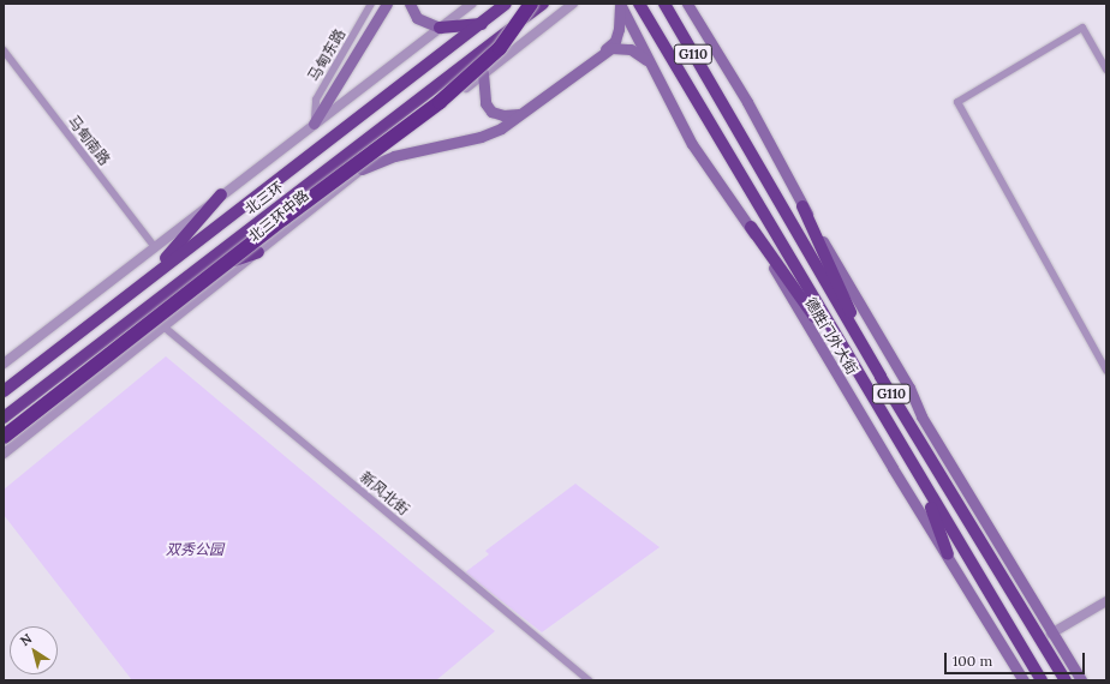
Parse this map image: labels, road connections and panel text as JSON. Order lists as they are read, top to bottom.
{
  "streets": {
    "highway": ["G110", "北三环", "德胜门外大街"],
    "street": [
      "马甸东路",
      "马甸南路",
      "北三环中路",
      "新风北街"
    ]
  },
  "crossings": [
    ["北三环中路", "新风北街"]
  ],
  "parks": ["双秀公园"],
  "scale_bar": "100 m",
  "north": "top left"
}
